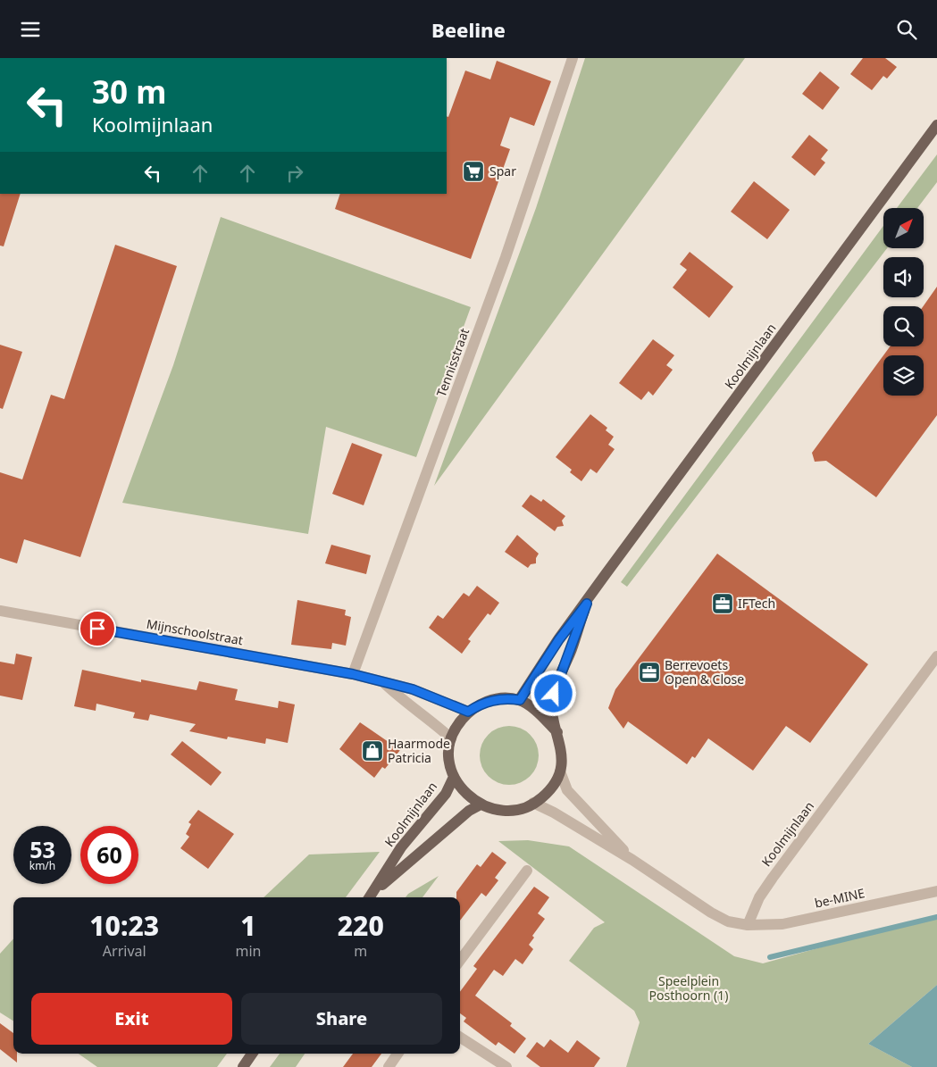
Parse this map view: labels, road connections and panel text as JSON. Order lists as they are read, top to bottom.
{
  "streets": {
    "main road": ["Koolmijnlaan"],
    "street": ["Tennisstraat", "Mijnschoolstraat", "be-MINE"]
  },
  "crossings": [
    ["Koolmijnlaan", "Mijnschoolstraat"],
    ["Koolmijnlaan", "be-MINE"],
    ["Tennisstraat", "Mijnschoolstraat"]
  ],
  "parks": ["Speelplein Posthoorn (1)"],
  "places": {
    "supermarket": ["Spar"],
    "office": ["IFTech", "Berrevoets Open & Close"],
    "shop": ["Haarmode Patricia"]
  },
  "north": "top right",
  "page": {
    "header": "Beeline",
    "turn": ["30 m", "Koolmijnlaan"],
    "speed": "53 km/h",
    "limit": "60",
    "eta": [
      "10:23",
      "Arrival",
      "1",
      "min",
      "220",
      "m"
    ],
    "buttons": ["Exit", "Share"]
  }
}
